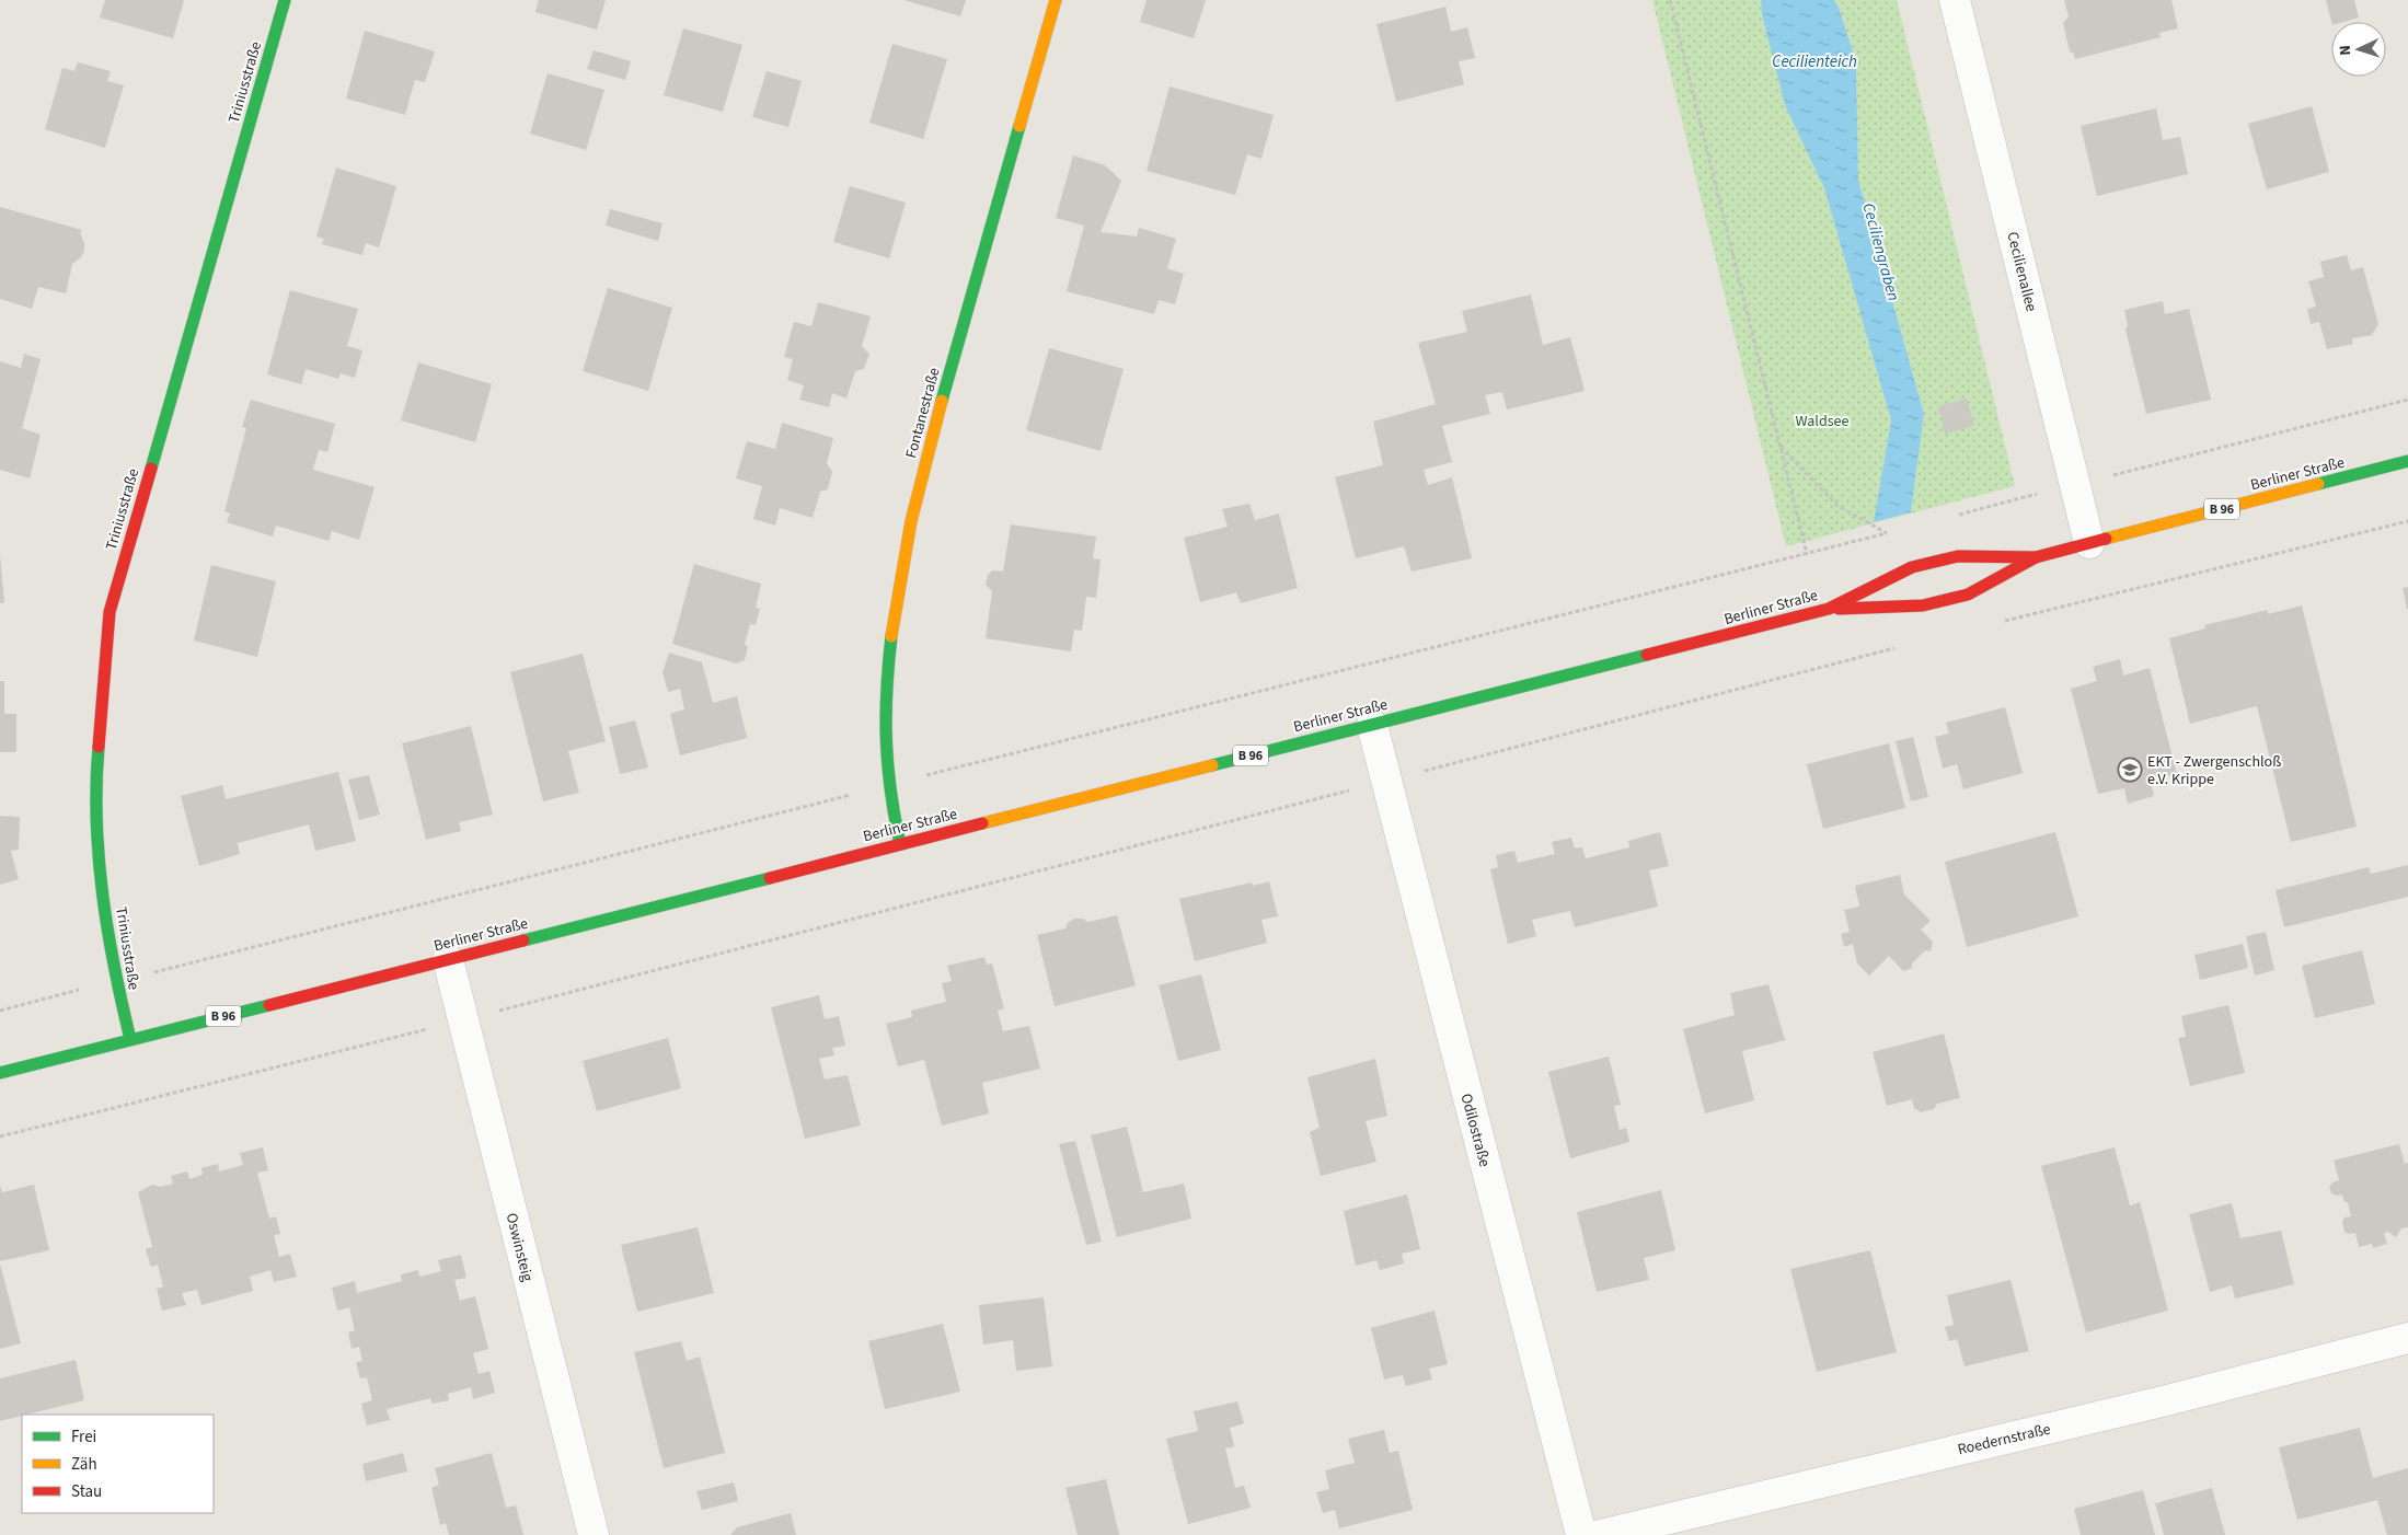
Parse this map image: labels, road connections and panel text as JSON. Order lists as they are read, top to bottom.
{
  "streets": {
    "main road": [
      "Triniusstraße",
      "Fontanestraße",
      "Berliner Straße",
      "B 96"
    ],
    "street": [
      "Cecilienallee",
      "Odilostraße",
      "Oswinsteig",
      "Roedernstraße"
    ]
  },
  "crossings": [
    ["Triniusstraße", "Berliner Straße"],
    ["Cecilienallee", "Berliner Straße"],
    ["Fontanestraße", "Berliner Straße"],
    ["Berliner Straße", "Odilostraße"],
    ["Berliner Straße", "Oswinsteig"]
  ],
  "water": ["Cecilienteich", "Ceciliengraben"],
  "parks": ["Waldsee"],
  "places": {
    "school or university": ["EKT - Zwergenschloß e.V. Krippe"]
  },
  "legend": ["Frei", "Zäh", "Stau"],
  "north": "left"
}
